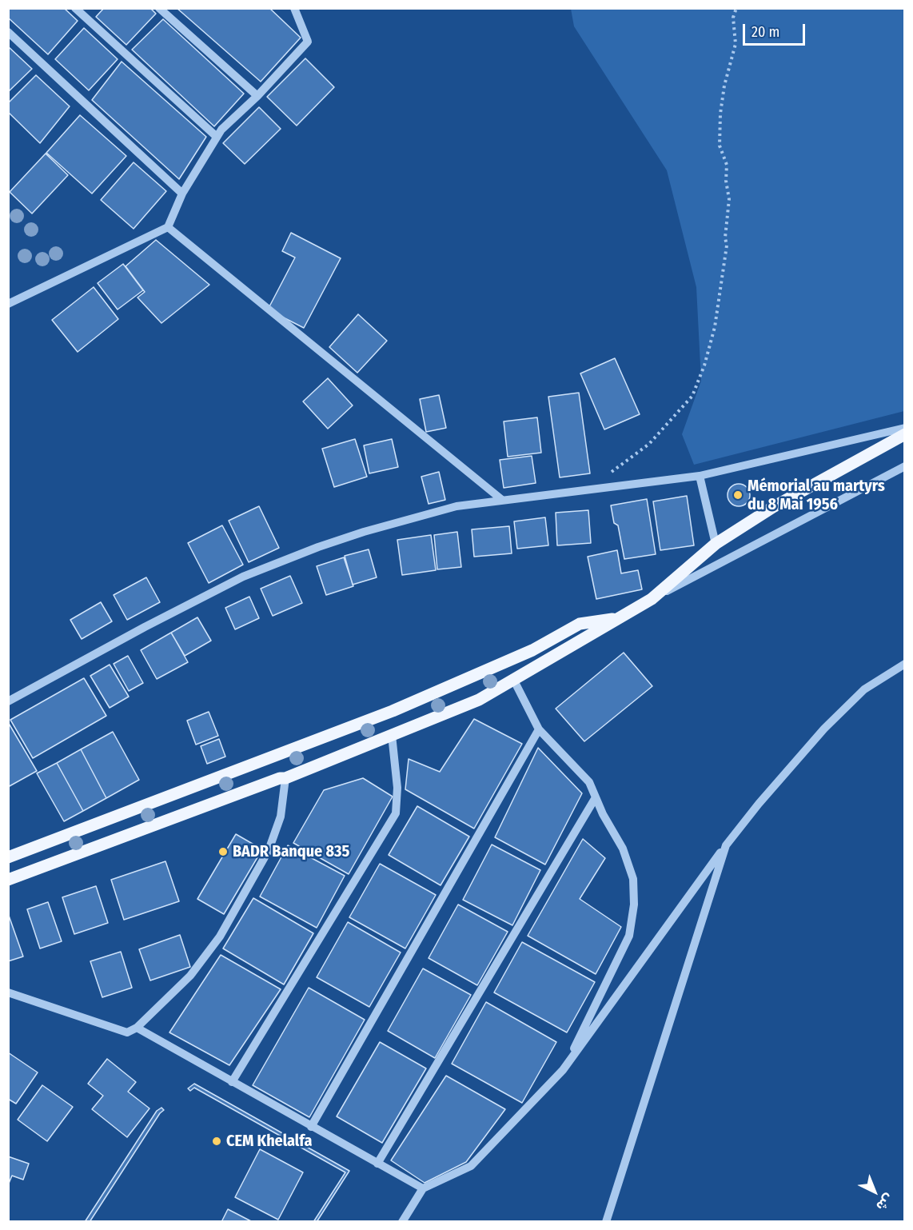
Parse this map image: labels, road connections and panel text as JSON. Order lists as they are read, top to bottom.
{
  "places": ["Mémorial au martyrs du 8 Mai 1956", "BADR Banque 835", "CEM Khelalfa"],
  "scale_bar": "20 m",
  "north": "bottom right"
}
